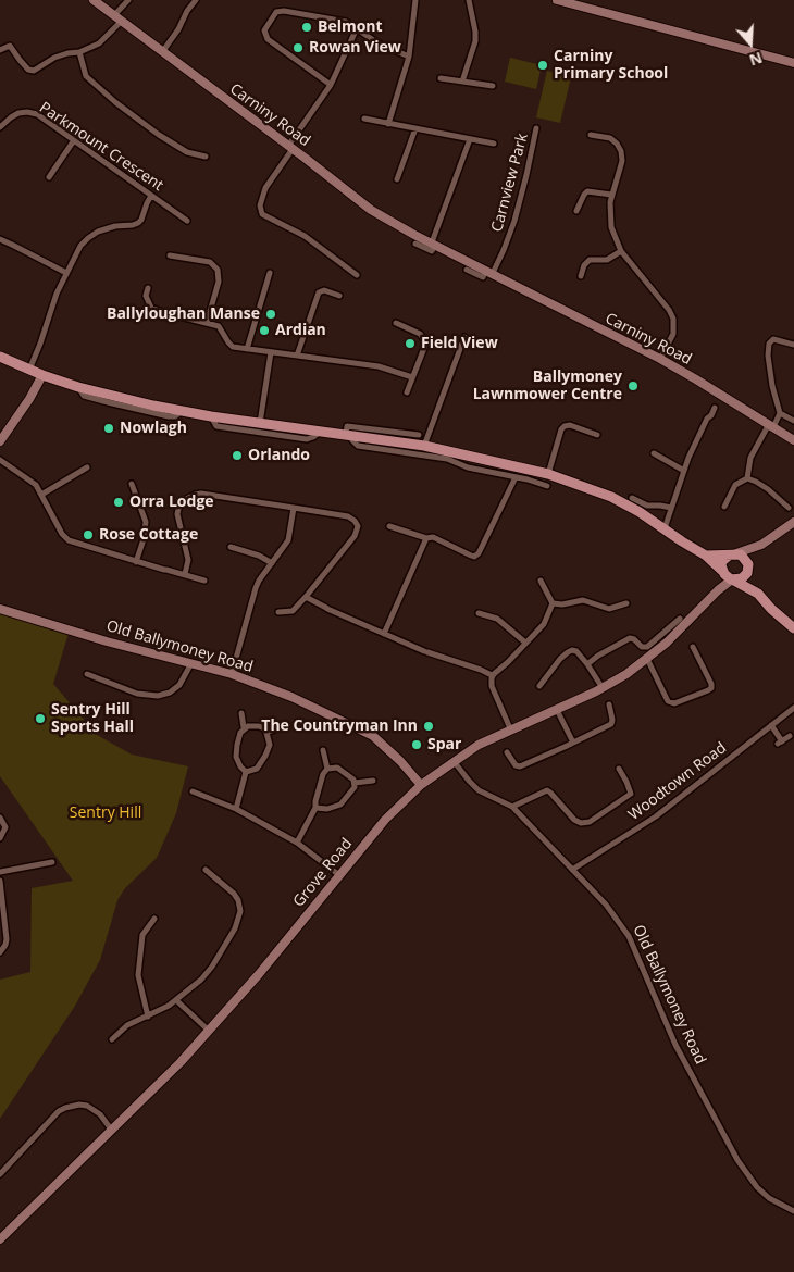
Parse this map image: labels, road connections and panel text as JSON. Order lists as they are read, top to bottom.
{
  "streets": {
    "street": [
      "Carniny Road",
      "Parkmount Crescent",
      "Carnview Park",
      "Old Ballymoney Road",
      "Woodtown Road",
      "Grove Road"
    ]
  },
  "crossings": [
    ["Carniny Road", "Carnview Park"],
    ["Old Ballymoney Road", "Woodtown Road"],
    ["Old Ballymoney Road", "Grove Road"]
  ],
  "parks": ["Sentry Hill"],
  "places": [
    "Belmont",
    "Rowan View",
    "Carniny Primary School",
    "Ballyloughan Manse",
    "Ardian",
    "Field View",
    "Ballymoney Lawnmower Centre",
    "Nowlagh",
    "Orlando",
    "Orra Lodge",
    "Rose Cottage",
    "Sentry Hill Sports Hall",
    "The Countryman Inn",
    "Spar"
  ],
  "north": "bottom"
}
